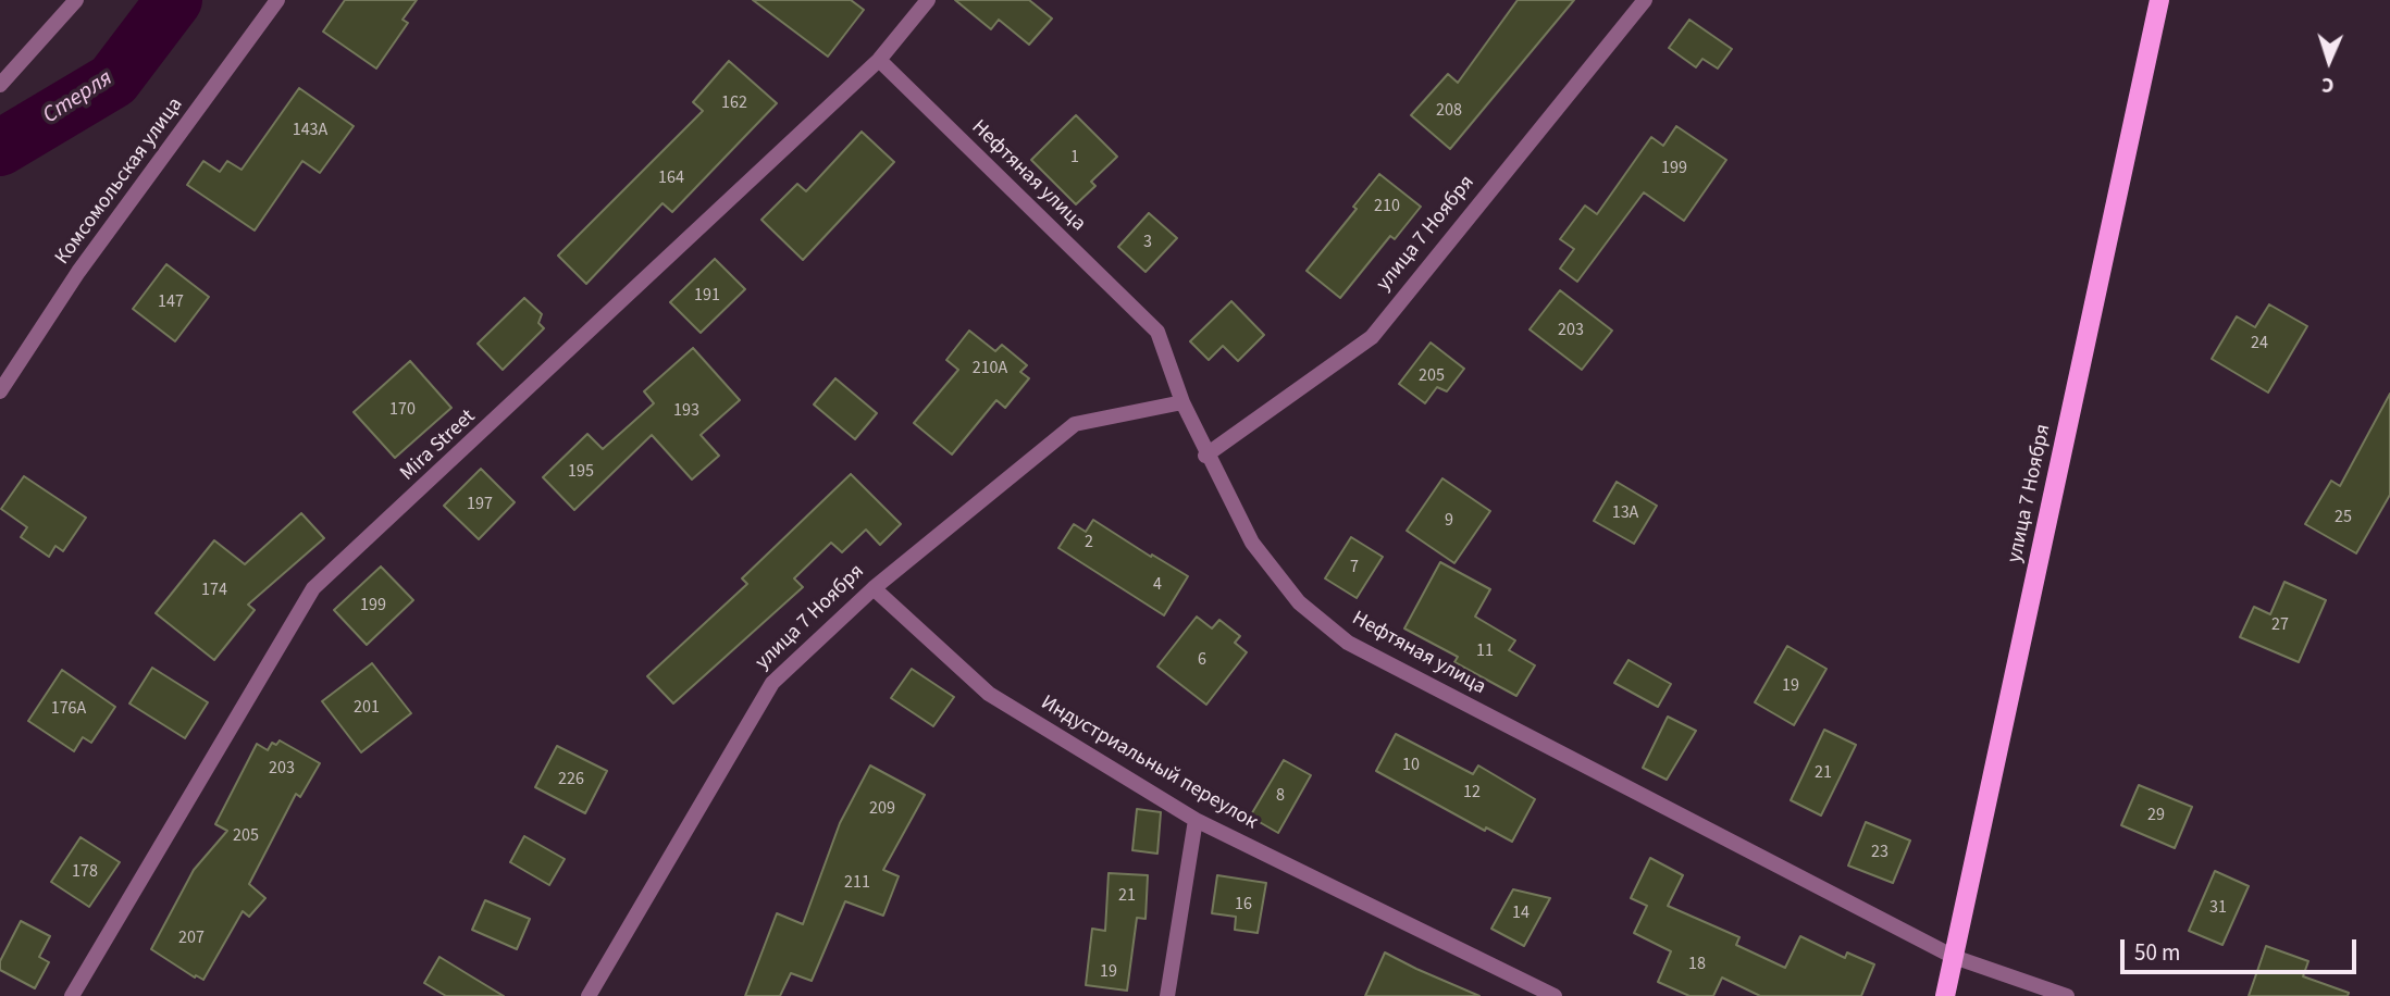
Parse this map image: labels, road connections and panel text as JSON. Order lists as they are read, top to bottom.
{
  "streets": {
    "main road": ["улица 7 Ноября"],
    "street": [
      "Нефтяная улица",
      "Комсомольская улица",
      "Mira Street",
      "Индустриальный переулок"
    ]
  },
  "crossings": [
    ["Нефтяная улица", "улица 7 Ноября"],
    ["Нефтяная улица", "Mira Street"],
    ["улица 7 Ноября", "Индустриальный переулок"]
  ],
  "water": ["Стерля"],
  "house_numbers": [
    "162",
    "208",
    "143А",
    "1",
    "199",
    "164",
    "210",
    "3",
    "191",
    "147",
    "203",
    "24",
    "210А",
    "205",
    "170",
    "193",
    "195",
    "197",
    "13А",
    "25",
    "9",
    "2",
    "7",
    "4",
    "174",
    "199",
    "27",
    "11",
    "6",
    "19",
    "201",
    "176А",
    "10",
    "203",
    "21",
    "226",
    "12",
    "8",
    "209",
    "29",
    "205",
    "23",
    "178",
    "211",
    "21",
    "16",
    "31",
    "14",
    "207",
    "18",
    "19"
  ],
  "scale_bar": "50 m",
  "north": "bottom"
}
